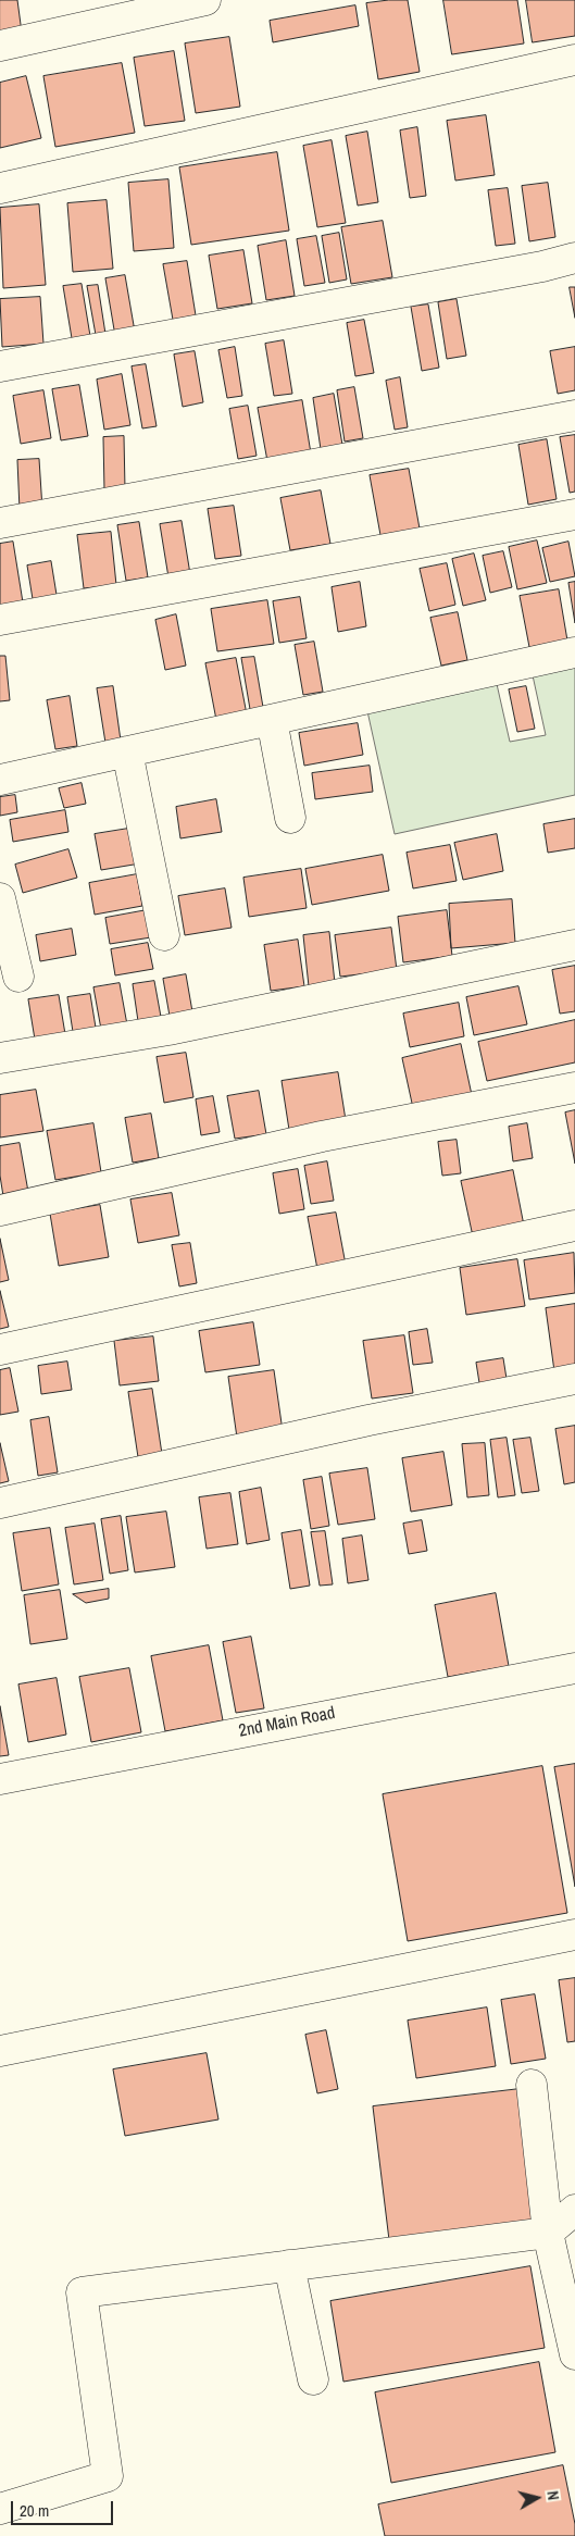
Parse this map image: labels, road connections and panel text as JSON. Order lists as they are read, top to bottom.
{
  "streets": {
    "street": ["2nd Main Road"]
  },
  "scale_bar": "20 m",
  "north": "right"
}
